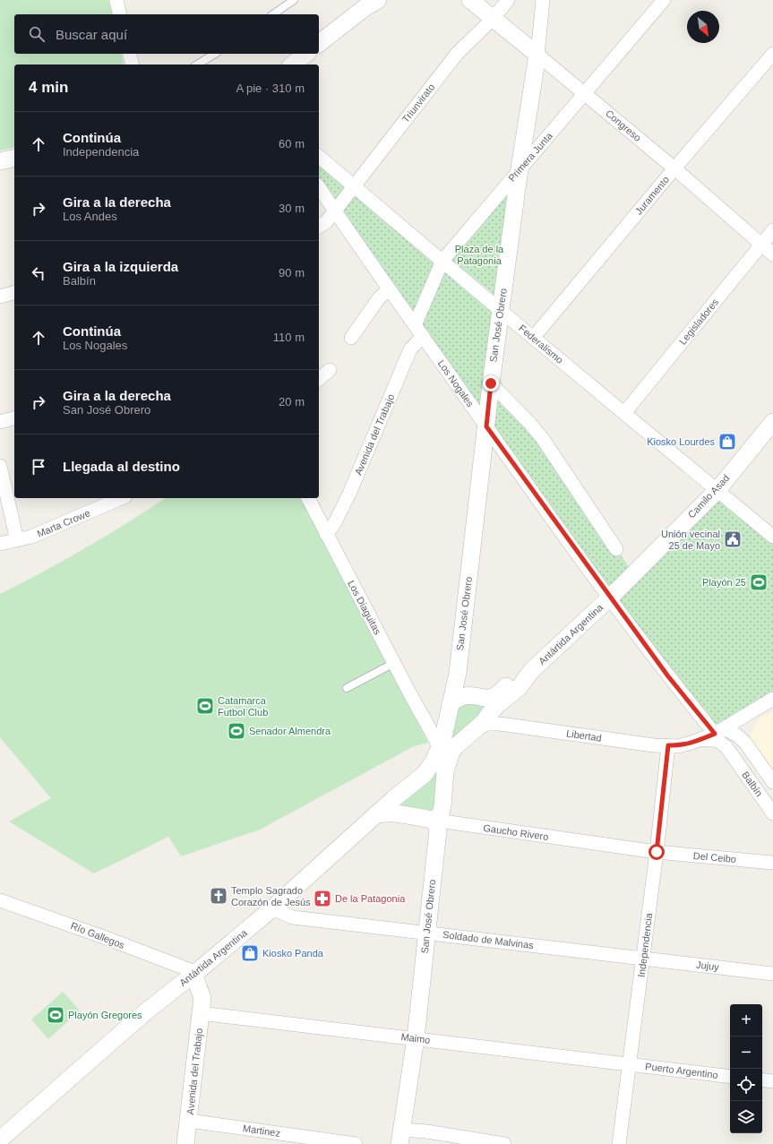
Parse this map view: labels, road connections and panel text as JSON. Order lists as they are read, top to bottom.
{
  "streets": {
    "street": [
      "Triunvirato",
      "Congreso",
      "Primera Junta",
      "Juramento",
      "Legisladores",
      "San José Obrero",
      "Federalismo",
      "Los Nogales",
      "Avenida del Trabajo",
      "Camilo Asad",
      "Marta Crowe",
      "Los Diaguitas",
      "Antártida Argentina",
      "Libertad",
      "Balbín",
      "Gaucho Rivero",
      "Del Ceibo",
      "Río Gallegos",
      "Soldado de Malvinas",
      "Independencia",
      "Jujuy",
      "Maimo",
      "Puerto Argentino",
      "Martinez"
    ]
  },
  "crossings": [
    ["Triunvirato", "Congreso"],
    ["Triunvirato", "Federalismo"],
    ["Triunvirato", "Los Nogales"],
    ["Congreso", "Primera Junta"],
    ["Congreso", "Juramento"],
    ["Congreso", "Legisladores"],
    ["Congreso", "San José Obrero"],
    ["Primera Junta", "San José Obrero"],
    ["Primera Junta", "Federalismo"],
    ["Primera Junta", "Los Nogales"],
    ["Primera Junta", "Avenida del Trabajo"],
    ["Juramento", "Federalismo"],
    ["Legisladores", "Federalismo"],
    ["San José Obrero", "Federalismo"],
    ["San José Obrero", "Los Nogales"],
    ["San José Obrero", "Los Diaguitas"],
    ["San José Obrero", "Antártida Argentina"],
    ["San José Obrero", "Libertad"],
    ["San José Obrero", "Gaucho Rivero"],
    ["San José Obrero", "Soldado de Malvinas"],
    ["San José Obrero", "Maimo"],
    ["Federalismo", "Camilo Asad"],
    ["Los Nogales", "Avenida del Trabajo"],
    ["Los Nogales", "Camilo Asad"],
    ["Los Nogales", "Antártida Argentina"],
    ["Avenida del Trabajo", "Los Diaguitas"],
    ["Avenida del Trabajo", "Maimo"],
    ["Avenida del Trabajo", "Martinez"],
    ["Camilo Asad", "Antártida Argentina"],
    ["Antártida Argentina", "Libertad"],
    ["Antártida Argentina", "Gaucho Rivero"],
    ["Antártida Argentina", "Río Gallegos"],
    ["Antártida Argentina", "Soldado de Malvinas"],
    ["Libertad", "Independencia"],
    ["Gaucho Rivero", "Del Ceibo"],
    ["Gaucho Rivero", "Independencia"],
    ["Del Ceibo", "Independencia"],
    ["Soldado de Malvinas", "Independencia"],
    ["Soldado de Malvinas", "Jujuy"],
    ["Independencia", "Jujuy"],
    ["Independencia", "Maimo"],
    ["Independencia", "Puerto Argentino"],
    ["Maimo", "Puerto Argentino"]
  ],
  "parks": ["Plaza de la Patagonia"],
  "places": {
    "shop": ["Kiosko Lourdes", "Kiosko Panda"],
    "public building": ["Unión vecinal 25 de Mayo"],
    "sports": [
      "Playón 25",
      "Catamarca Futbol Club",
      "Senador Almendra",
      "Playón Gregores"
    ],
    "church": ["Templo Sagrado Corazón de Jesús"],
    "pharmacy": ["De la Patagonia"]
  },
  "north": "bottom right",
  "page": {
    "search": "Buscar aquí",
    "heading": ["4 min", "A pie · 310 m"],
    "list": [
      ["Continúa", "Independencia", "60 m"],
      ["Gira a la derecha", "Los Andes", "30 m"],
      ["Gira a la izquierda", "Balbín", "90 m"],
      ["Continúa", "Los Nogales", "110 m"],
      ["Gira a la derecha", "San José Obrero", "20 m"],
      "Llegada al destino"
    ],
    "map_buttons": ["+", "−"]
  }
}
